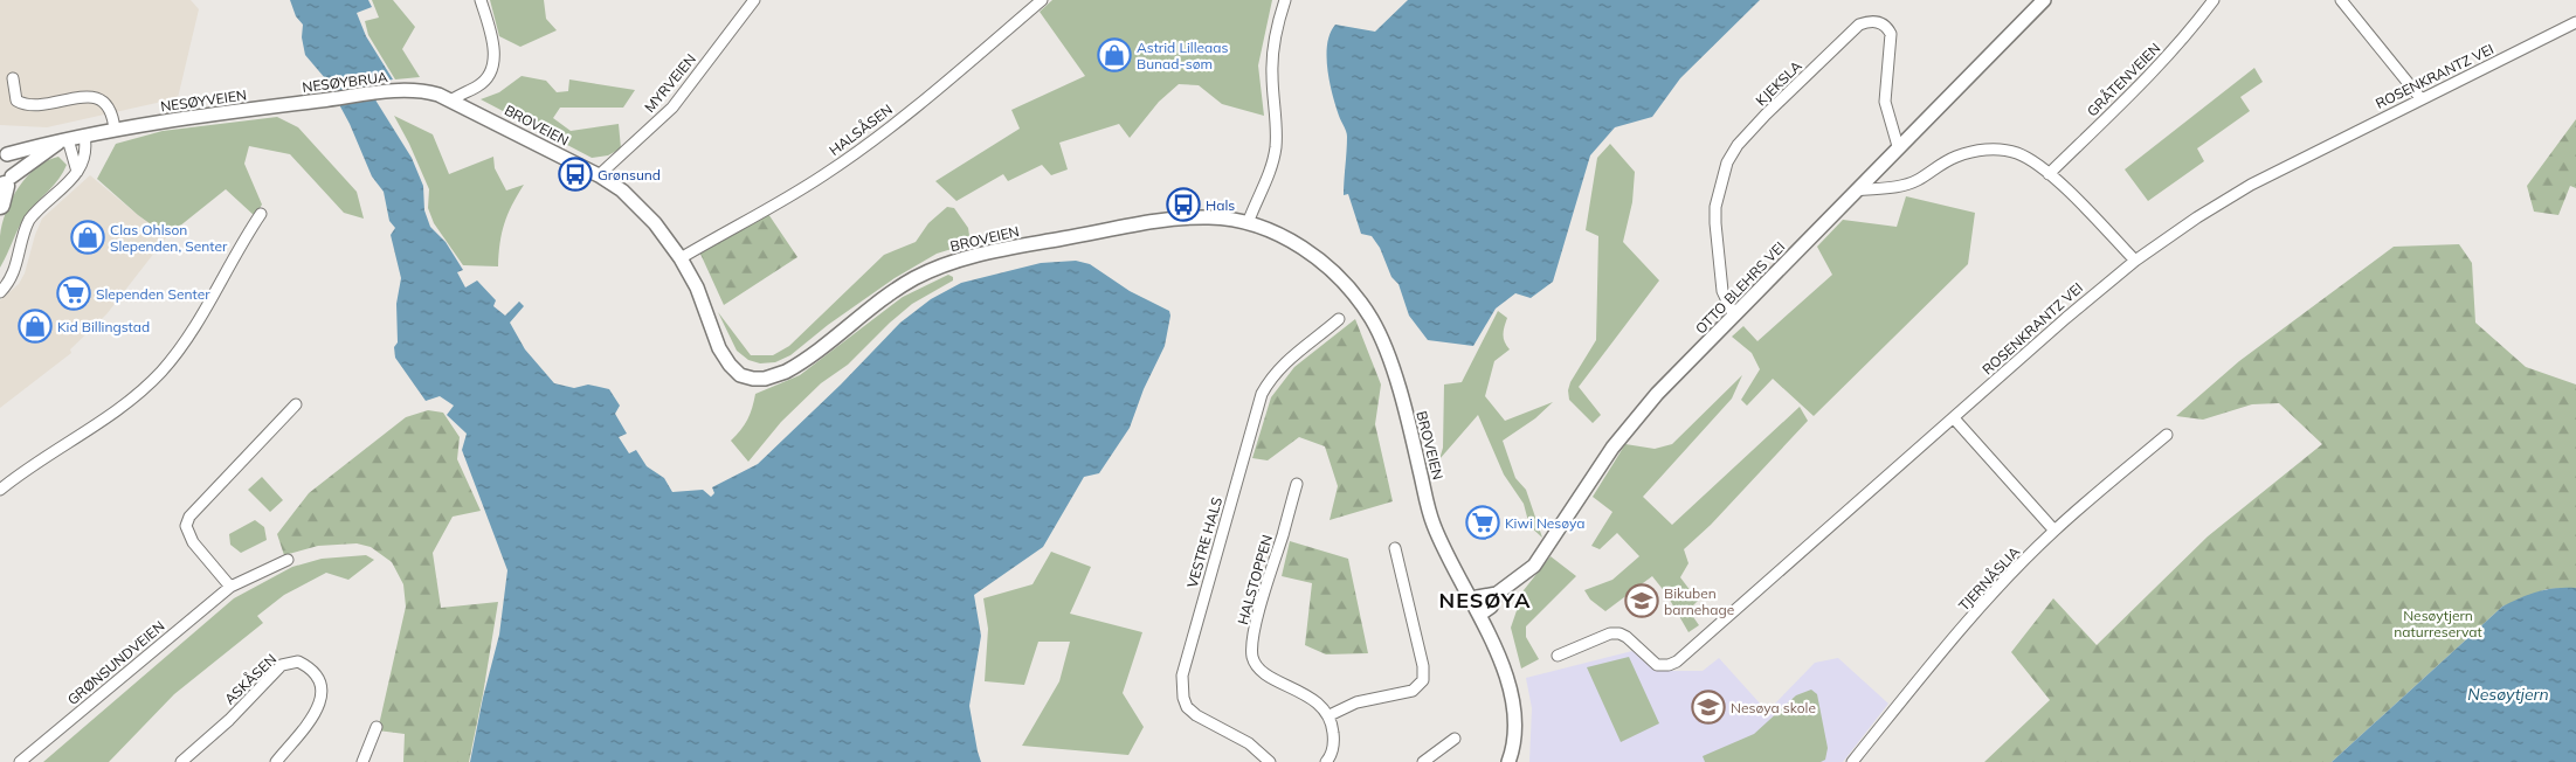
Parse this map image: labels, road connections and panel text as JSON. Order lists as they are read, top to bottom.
{
  "streets": {
    "street": [
      "ROSENKRANTZ VEI",
      "GRÅTENVEIEN",
      "NESØYBRUA",
      "MYRVEIEN",
      "KJEKSLA",
      "NESØYVEIEN",
      "BROVEIEN",
      "HALSÅSEN",
      "OTTO BLEHRS VEI",
      "VESTRE HALS",
      "TJERNÅSLIA",
      "HALSTOPPEN",
      "GRØNSUNDVEIEN",
      "ASKÅSEN"
    ]
  },
  "crossings": [
    ["NESØYBRUA", "NESØYVEIEN"],
    ["NESØYBRUA", "BROVEIEN"],
    ["MYRVEIEN", "BROVEIEN"],
    ["KJEKSLA", "OTTO BLEHRS VEI"],
    ["BROVEIEN", "HALSÅSEN"],
    ["BROVEIEN", "OTTO BLEHRS VEI"]
  ],
  "districts": ["NESØYA"],
  "water": ["Nesøytjern"],
  "parks": ["Nesøytjern naturreservat"],
  "places": {
    "shop": ["Astrid Lilleaas Bunad-søm", "Clas Ohlson Slependen, Senter", "Kid Billingstad"],
    "bus stop": ["Grønsund", "Hals"],
    "supermarket": ["Slependen Senter", "Kiwi Nesøya"],
    "school or university": ["Bikuben barnehage", "Nesøya skole"]
  }
}
